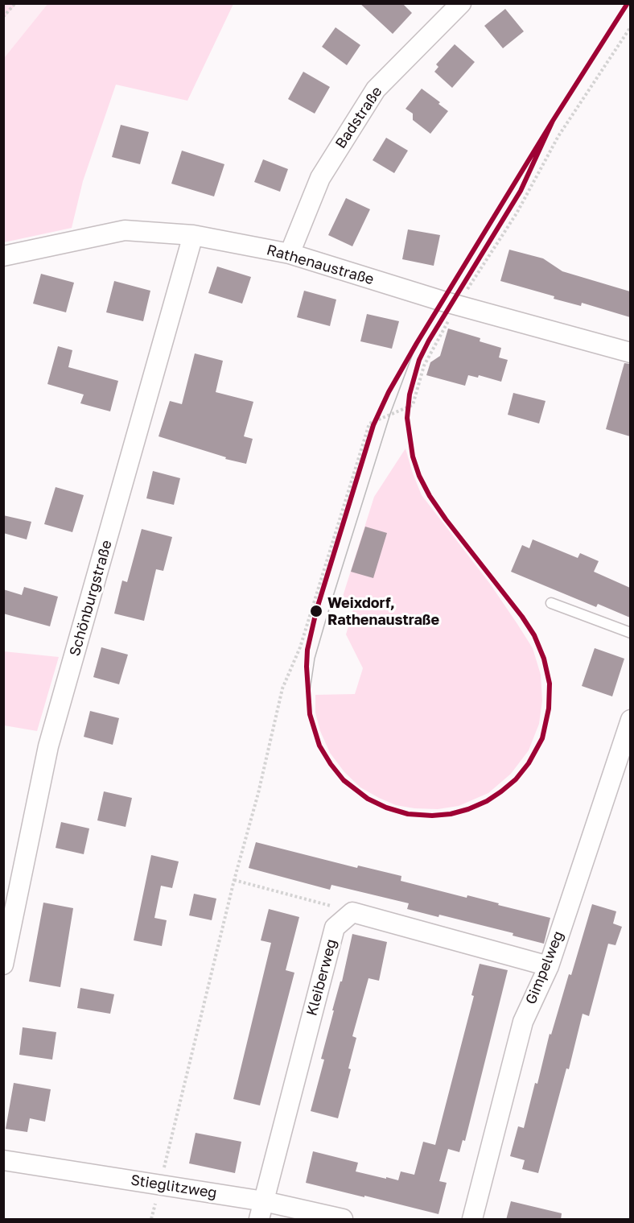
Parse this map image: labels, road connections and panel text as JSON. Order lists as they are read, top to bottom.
{
  "streets": {
    "street": [
      "Badstraße",
      "Rathenaustraße",
      "Schönburgstraße",
      "Gimpelweg",
      "Kleiberweg",
      "Stieglitzweg"
    ]
  },
  "crossings": [
    ["Badstraße", "Rathenaustraße"],
    ["Rathenaustraße", "Schönburgstraße"],
    ["Kleiberweg", "Stieglitzweg"]
  ],
  "places": ["Weixdorf, Rathenaustraße"]
}
